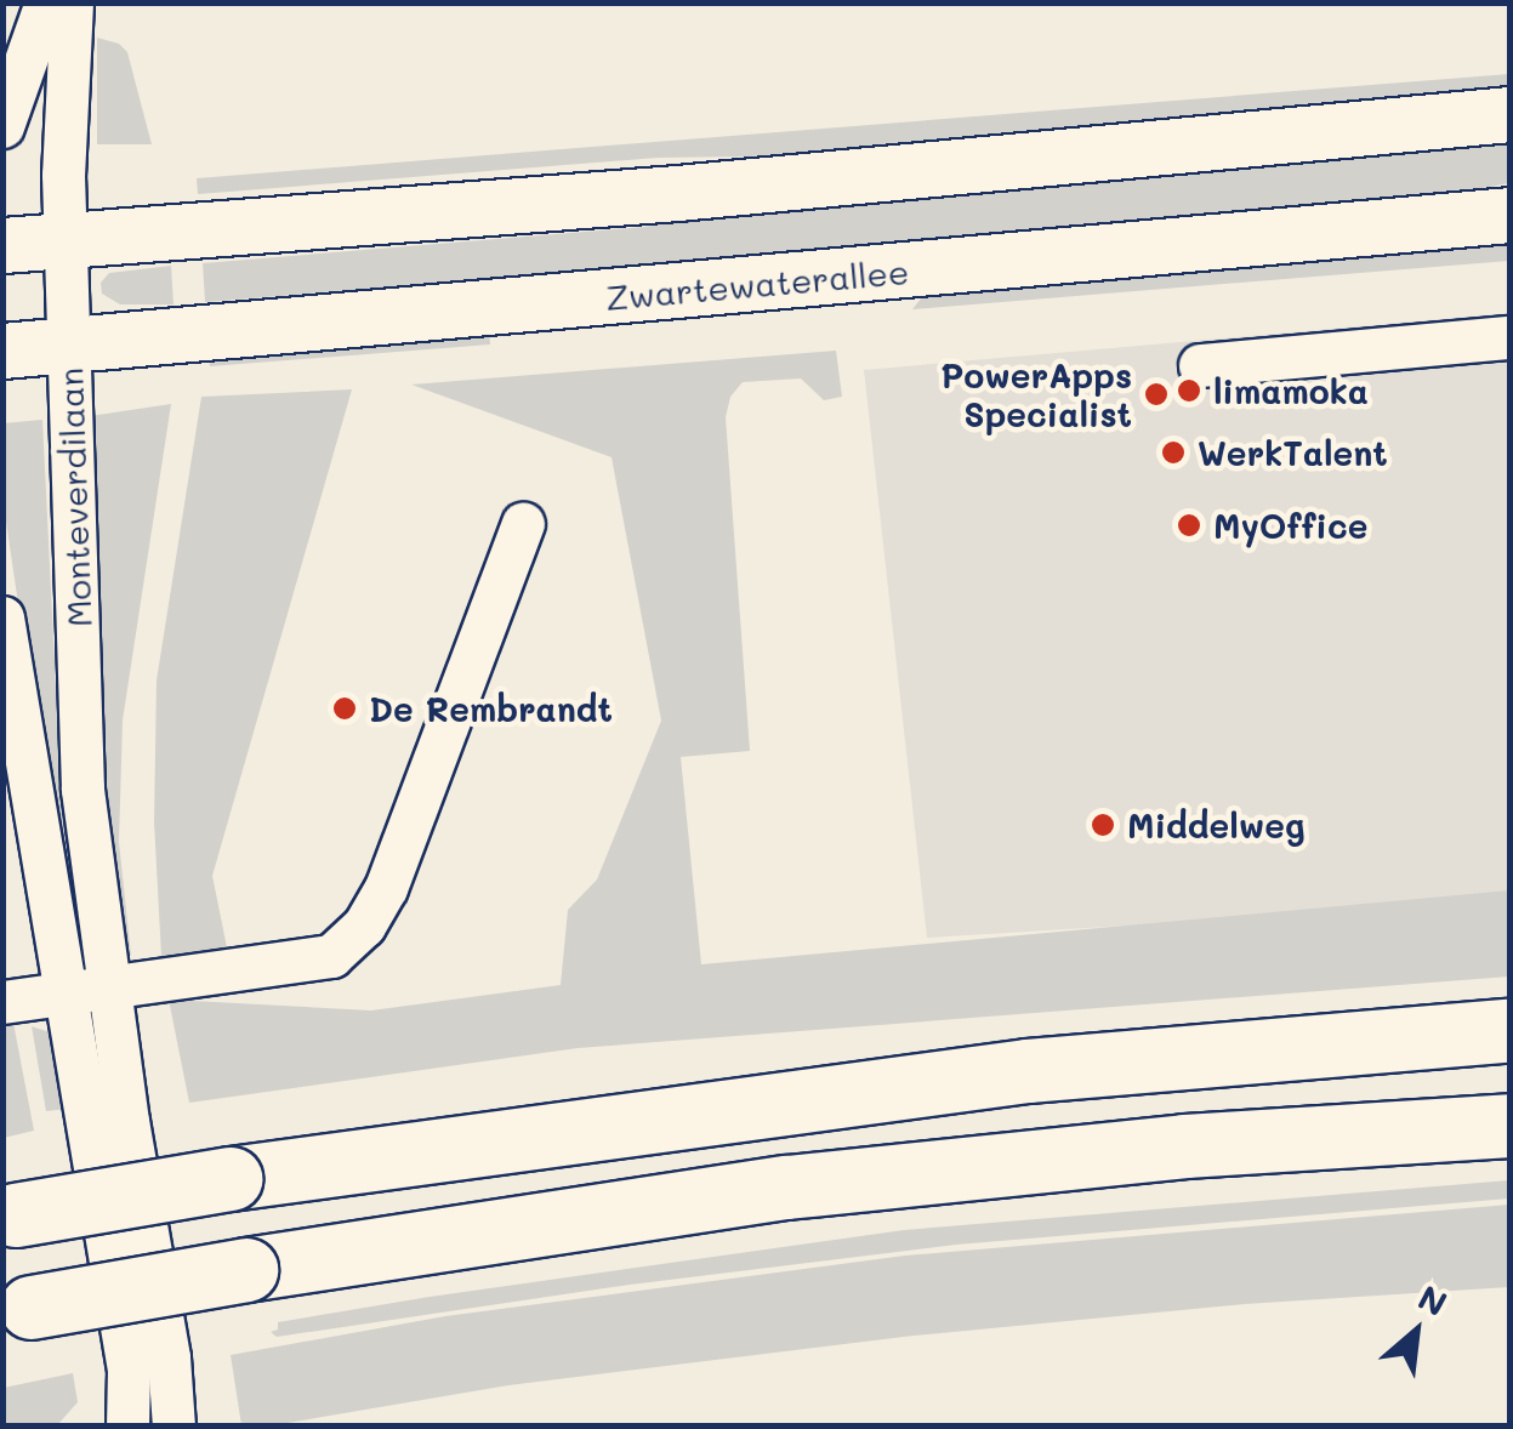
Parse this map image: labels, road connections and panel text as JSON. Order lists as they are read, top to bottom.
{
  "streets": {
    "main road": ["Zwartewaterallee"],
    "street": ["Monteverdilaan"]
  },
  "crossings": [
    ["Zwartewaterallee", "Monteverdilaan"]
  ],
  "places": [
    "limamoka",
    "PowerApps Specialist",
    "WerkTalent",
    "MyOffice",
    "De Rembrandt",
    "Middelweg"
  ],
  "north": "top right"
}
